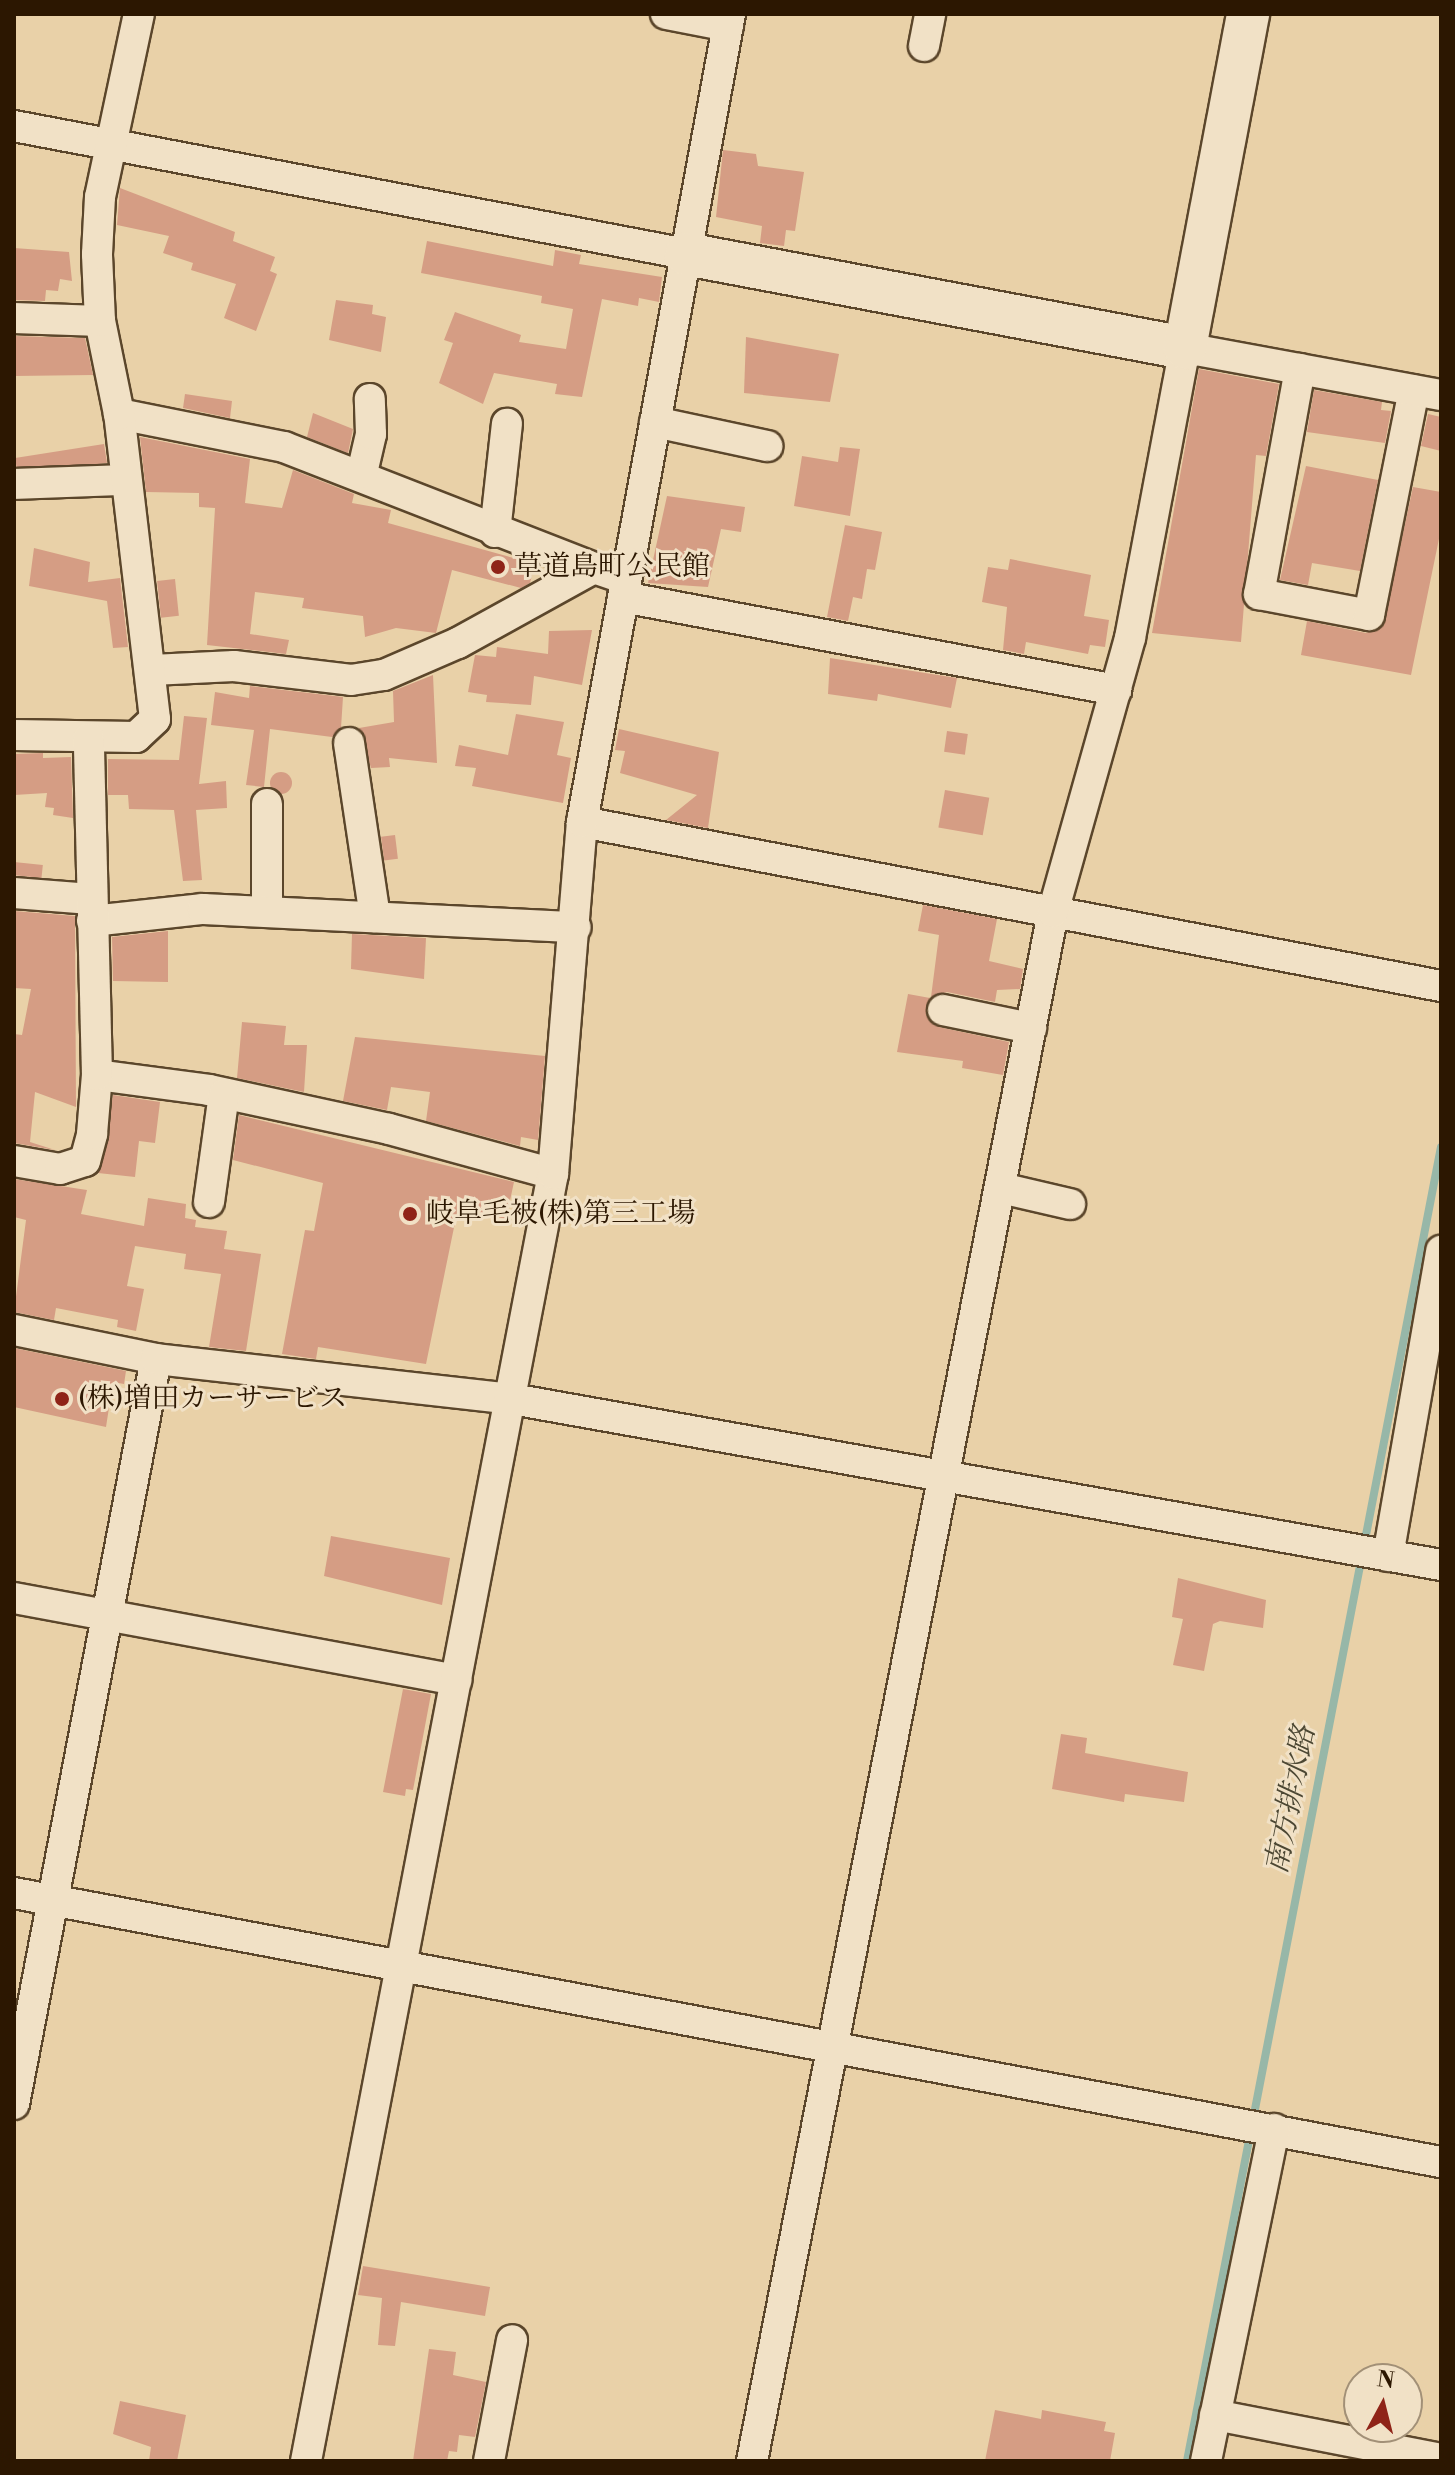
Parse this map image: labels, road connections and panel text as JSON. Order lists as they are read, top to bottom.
{
  "water": ["南方排水路"],
  "places": ["草道島町公民館", "岐阜毛被(株)第三工場", "(株)増田カーサービス"],
  "north": "top"
}
